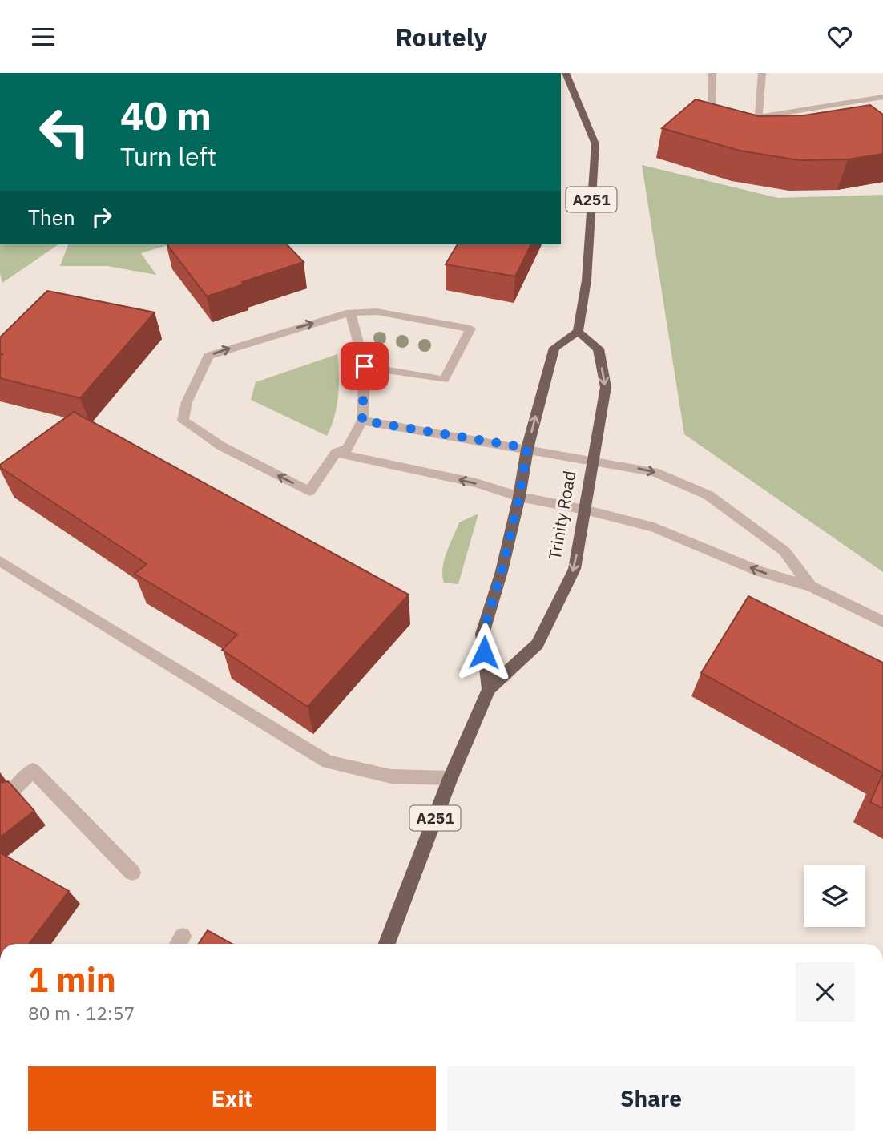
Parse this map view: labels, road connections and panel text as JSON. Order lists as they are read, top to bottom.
{
  "streets": {
    "main road": ["A251", "Trinity Road"]
  },
  "crossings": [
    ["A251", "Trinity Road"]
  ],
  "page": {
    "header": "Routely",
    "turn": ["40 m", "Turn left"],
    "then": "Then",
    "heading": ["1 min", "80 m · 12:57"],
    "buttons": ["Exit", "Share"]
  }
}
